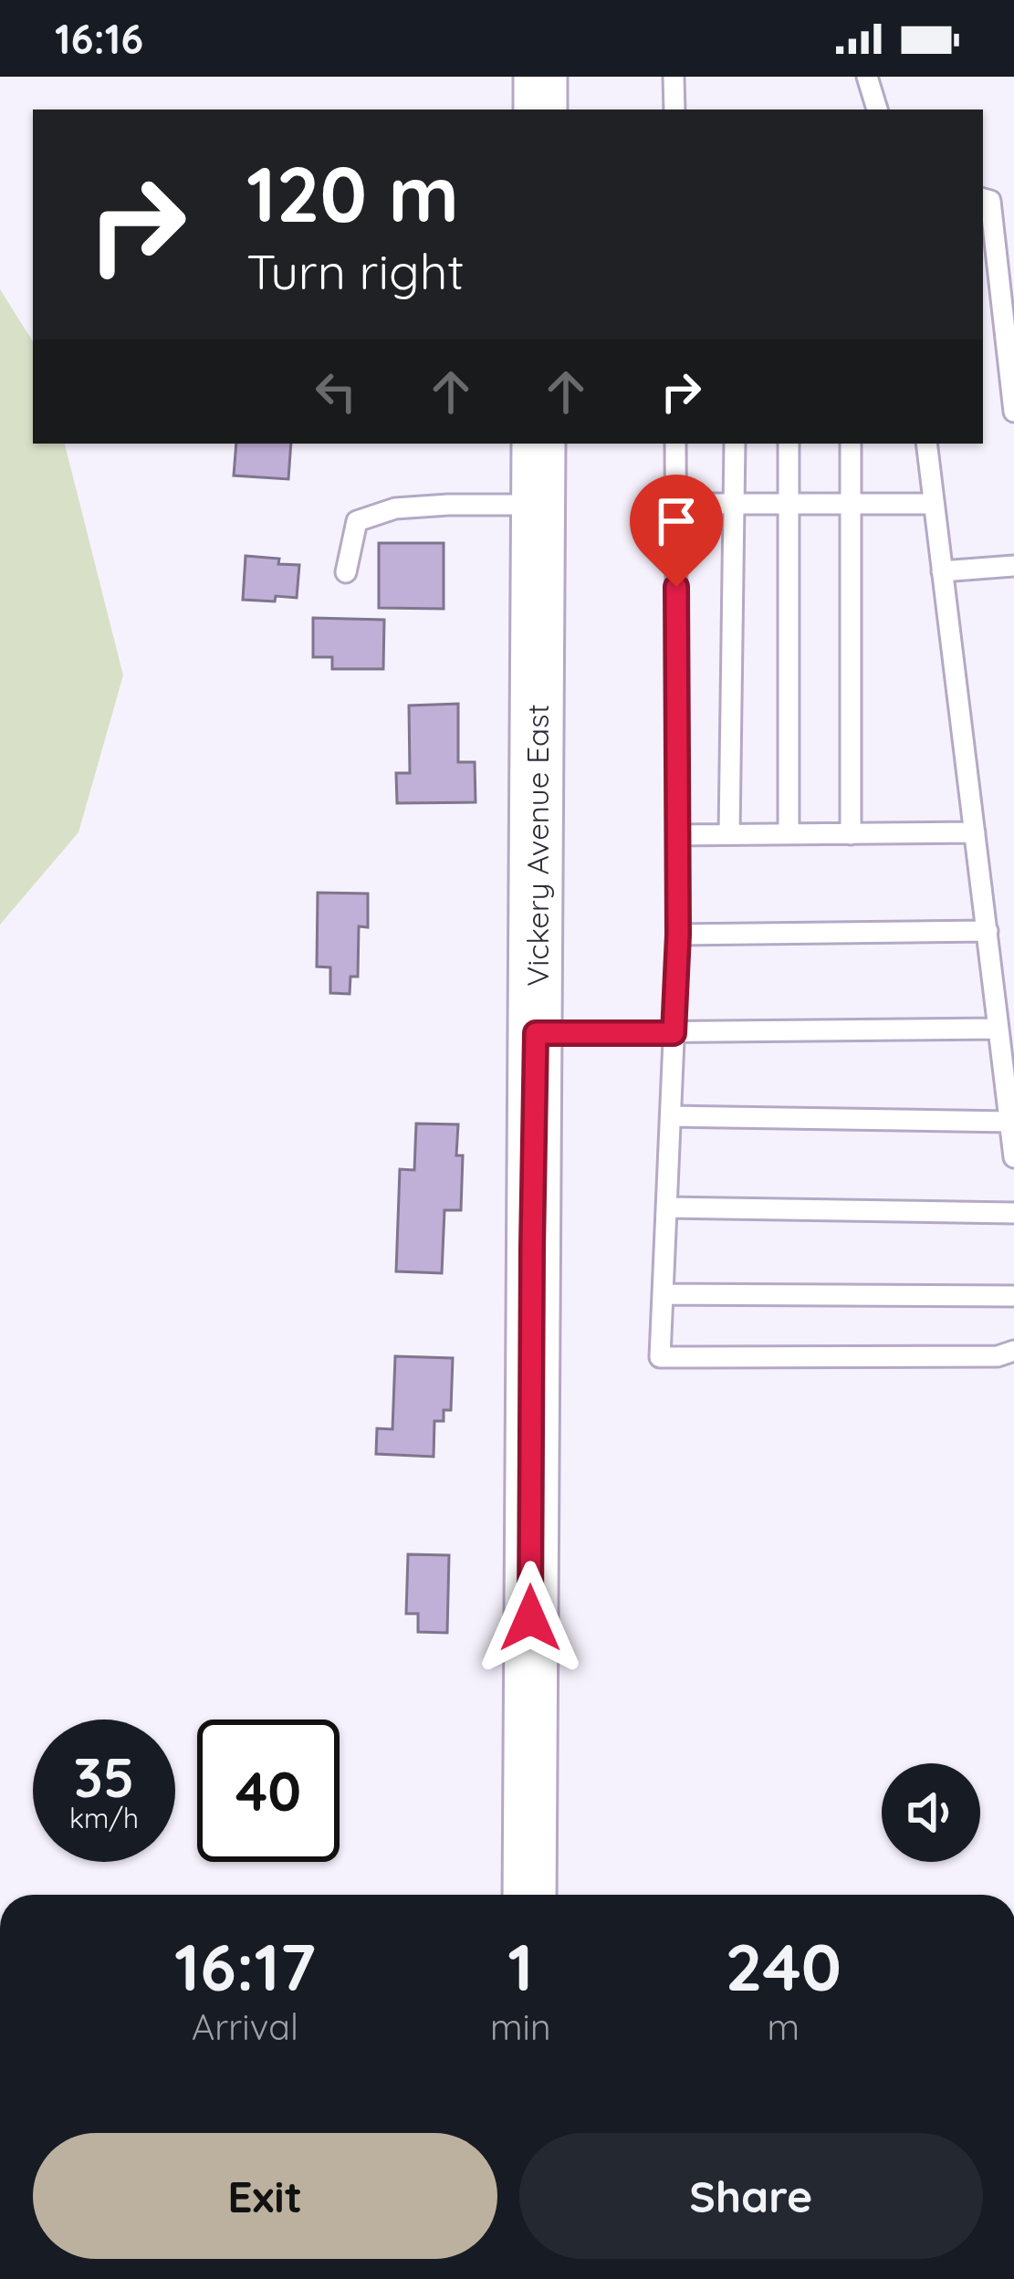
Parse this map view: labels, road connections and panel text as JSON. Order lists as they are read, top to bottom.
{
  "streets": {
    "street": ["Vickery Avenue East"]
  },
  "page": {
    "status": "16:16",
    "turn": ["120 m", "Turn right"],
    "speed": "35 km/h",
    "limit": "40",
    "eta": [
      "16:17",
      "Arrival",
      "1",
      "min",
      "240",
      "m"
    ],
    "buttons": ["Exit", "Share"]
  }
}
